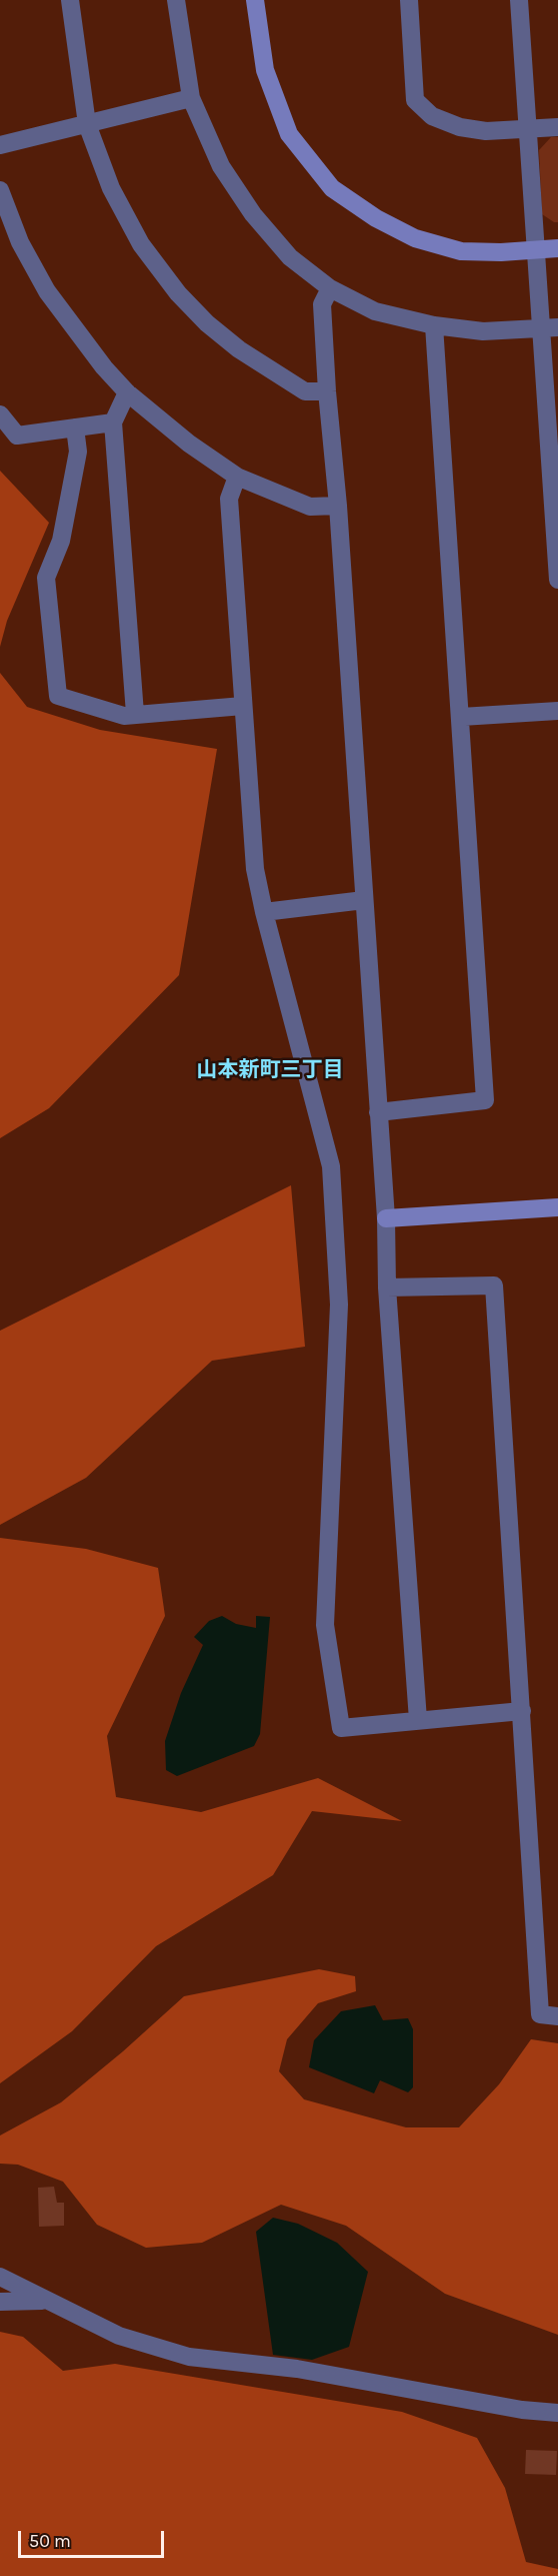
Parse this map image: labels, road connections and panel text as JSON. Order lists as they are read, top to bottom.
{
  "districts": ["山本新町三丁目"],
  "scale_bar": "50 m"
}
